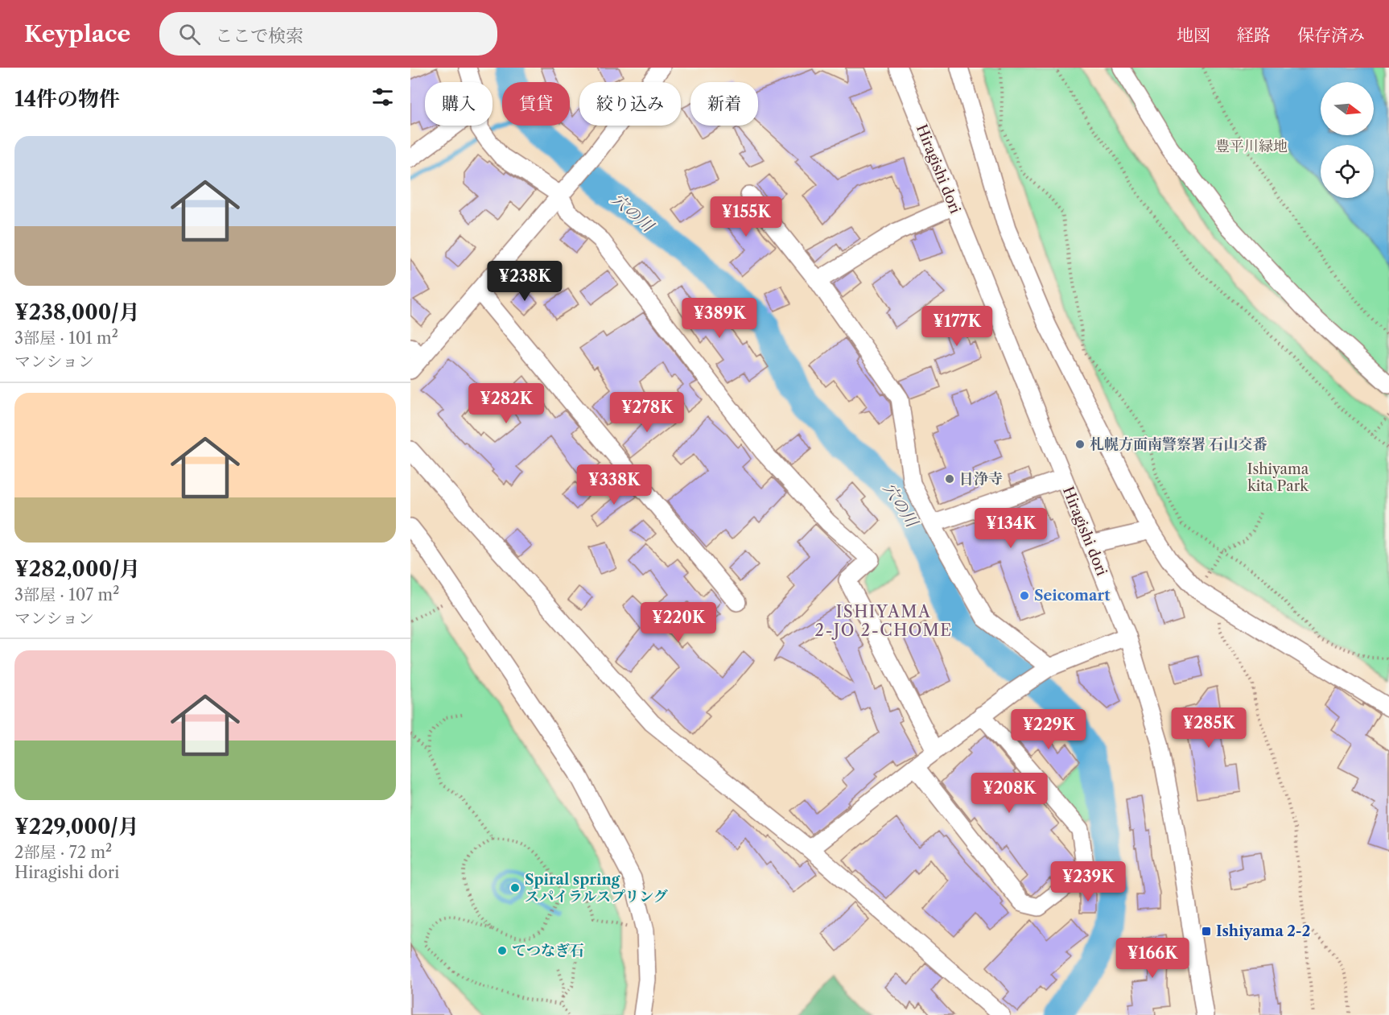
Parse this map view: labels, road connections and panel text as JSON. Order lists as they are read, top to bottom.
{
  "streets": {
    "street": ["Hiragishi dori"]
  },
  "districts": ["ISHIYAMA 2-JO 2-CHOME"],
  "water": ["穴の川"],
  "parks": ["豊平川緑地", "Ishiyama kita Park"],
  "places": {
    "other": [
      "札幌方面南警察署 石山交番",
      "日浄寺",
      "Seicomart",
      "Spiral spring スパイラルスプリング",
      "てつなぎ石"
    ],
    "transit": ["Ishiyama 2-2"]
  },
  "north": "right",
  "page": {
    "header": "Keyplace",
    "search": "ここで検索",
    "nav": ["地図", "経路", "保存済み"],
    "heading": "14件の物件",
    "chip": [
      "購入",
      "賃貸",
      "絞り込み",
      "新着"
    ],
    "list": [
      {
        "name": "¥238,000/月",
        "note": "3部屋 · 101 m² · マンション"
      },
      {
        "name": "¥282,000/月",
        "note": "3部屋 · 107 m² · マンション"
      },
      {
        "name": "¥229,000/月",
        "note": "2部屋 · 72 m² · Hiragishi dori"
      }
    ],
    "price": [
      "¥155K",
      "¥238K",
      "¥389K",
      "¥177K",
      "¥282K",
      "¥278K",
      "¥338K",
      "¥134K",
      "¥220K",
      "¥285K",
      "¥229K",
      "¥208K",
      "¥239K",
      "¥166K"
    ]
  }
}
